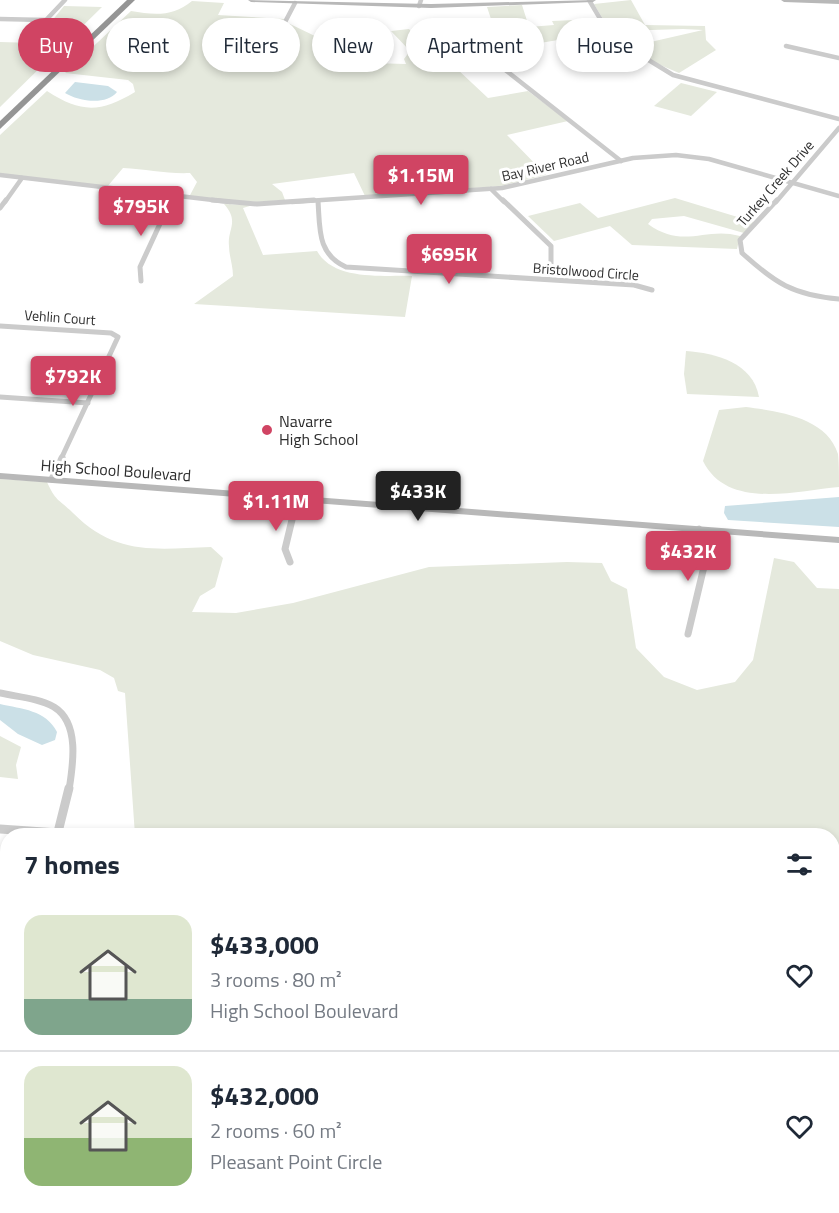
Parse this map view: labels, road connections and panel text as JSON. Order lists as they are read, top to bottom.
{
  "streets": {
    "street": [
      "Bay River Road",
      "Turkey Creek Drive",
      "Bristolwood Circle",
      "Vehlin Court",
      "High School Boulevard"
    ]
  },
  "crossings": [
    ["Bay River Road", "Turkey Creek Drive"],
    ["Bay River Road", "Bristolwood Circle"]
  ],
  "places": ["Navarre High School"],
  "page": {
    "chip": [
      "Buy",
      "Rent",
      "Filters",
      "New",
      "Apartment",
      "House"
    ],
    "price": [
      "$1.15M",
      "$795K",
      "$695K",
      "$792K",
      "$433K",
      "$1.11M",
      "$432K"
    ],
    "heading": "7 homes",
    "list": [
      {
        "name": "$433,000",
        "note": "3 rooms · 80 m² · High School Boulevard"
      },
      {
        "name": "$432,000",
        "note": "2 rooms · 60 m² · Pleasant Point Circle"
      }
    ]
  }
}
